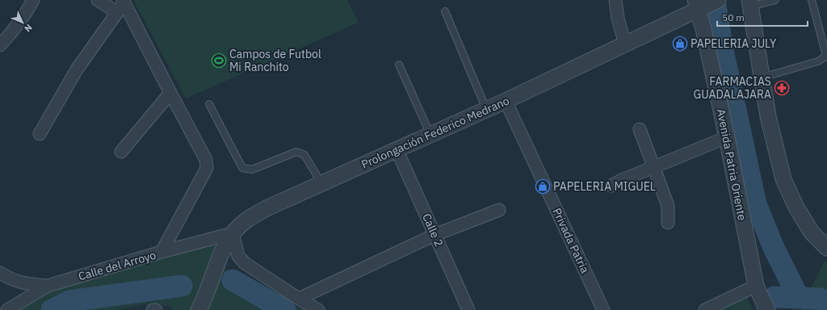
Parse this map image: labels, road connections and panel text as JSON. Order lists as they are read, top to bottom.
{
  "streets": {
    "street": [
      "Prolongación Federico Medrano",
      "Avenida Patria Oriente",
      "Calle 2",
      "Privada Patria",
      "Calle del Arroyo"
    ]
  },
  "crossings": [
    ["Prolongación Federico Medrano", "Avenida Patria Oriente"],
    ["Prolongación Federico Medrano", "Calle 2"],
    ["Prolongación Federico Medrano", "Privada Patria"],
    ["Prolongación Federico Medrano", "Calle del Arroyo"]
  ],
  "places": {
    "shop": ["PAPELERIA JULY", "PAPELERIA MIGUEL"],
    "sports": ["Campos de Futbol Mi Ranchito"],
    "pharmacy": ["FARMACIAS GUADALAJARA"]
  },
  "scale_bar": "50 m",
  "north": "bottom right"
}
